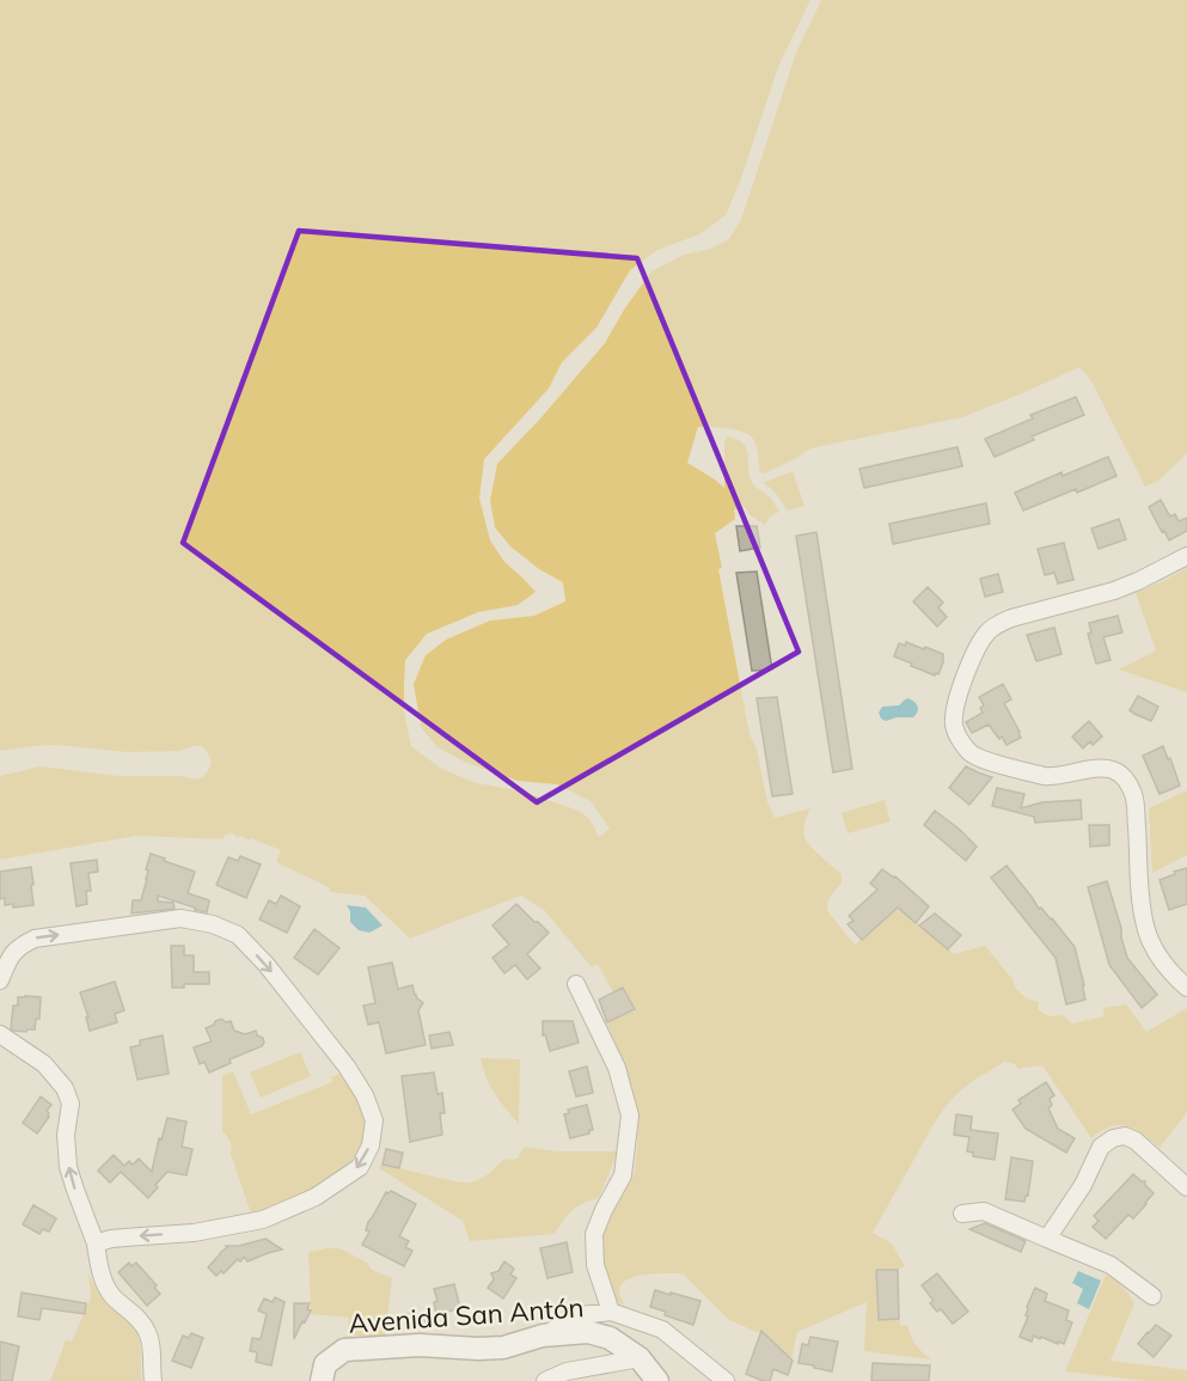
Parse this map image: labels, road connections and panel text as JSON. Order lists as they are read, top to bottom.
{
  "streets": {
    "street": ["Avenida San Antón"]
  }
}
